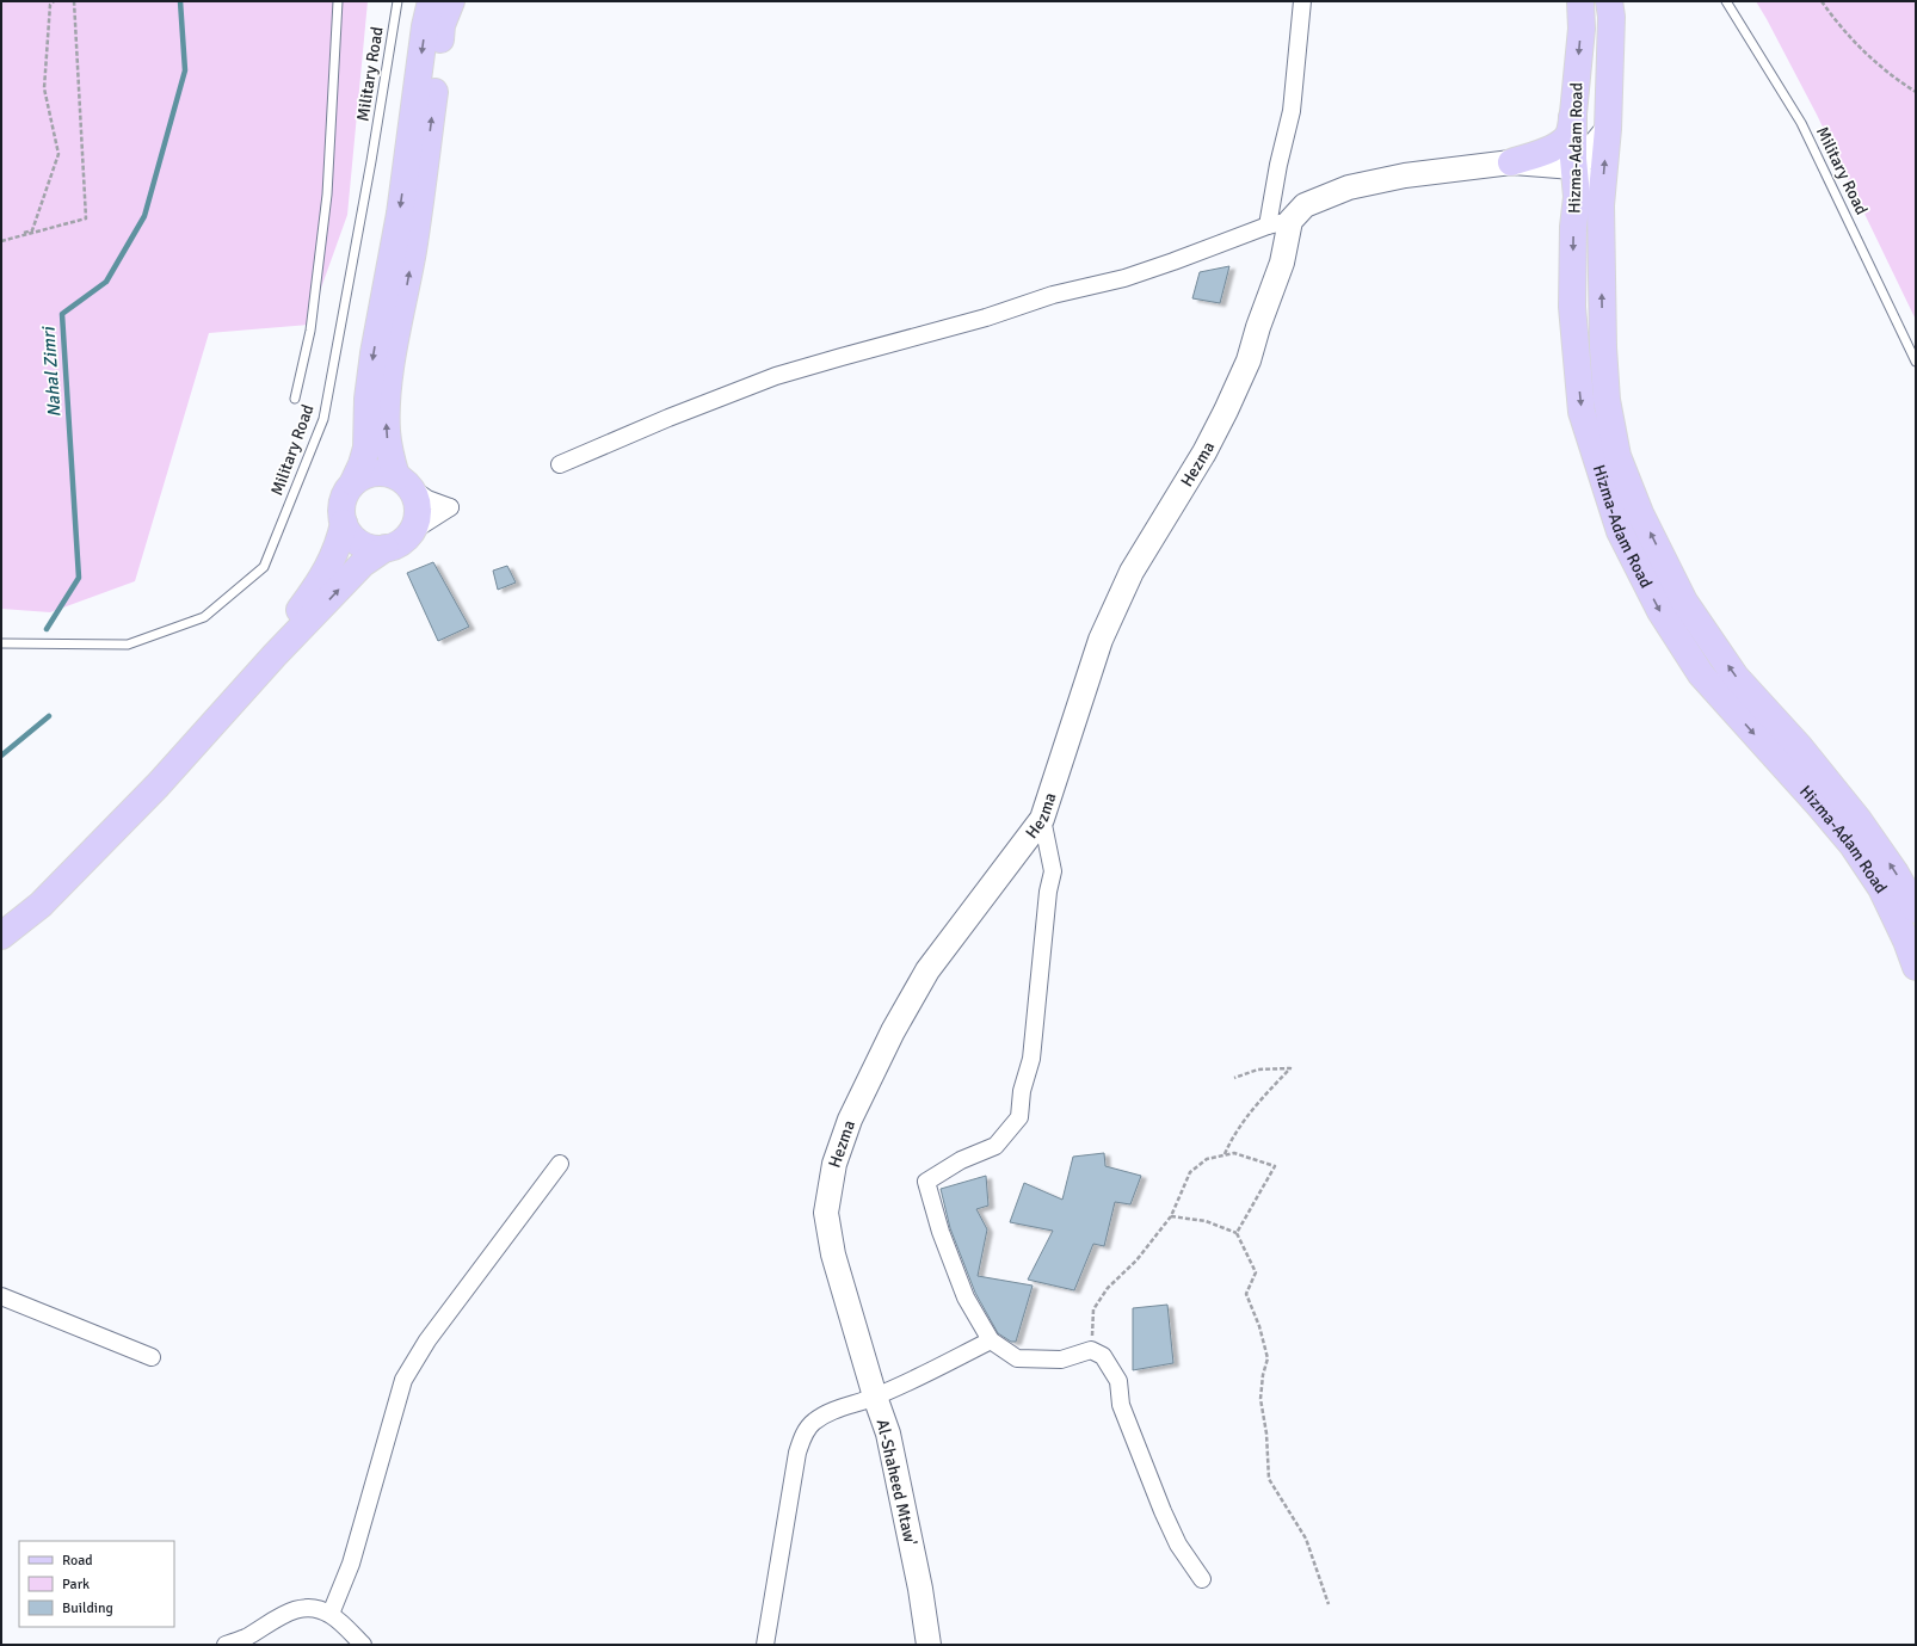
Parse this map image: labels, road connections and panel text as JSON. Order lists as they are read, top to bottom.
{
  "streets": {
    "main road": ["Hizma-Adam Road"],
    "street": ["Hezma", "Al-Shaheed Mtaw'"],
    "lane": ["Military Road"]
  },
  "crossings": [
    ["Hezma", "Al-Shaheed Mtaw'"]
  ],
  "water": ["Nahal Zimri"],
  "legend": ["Road", "Park", "Building"]
}
